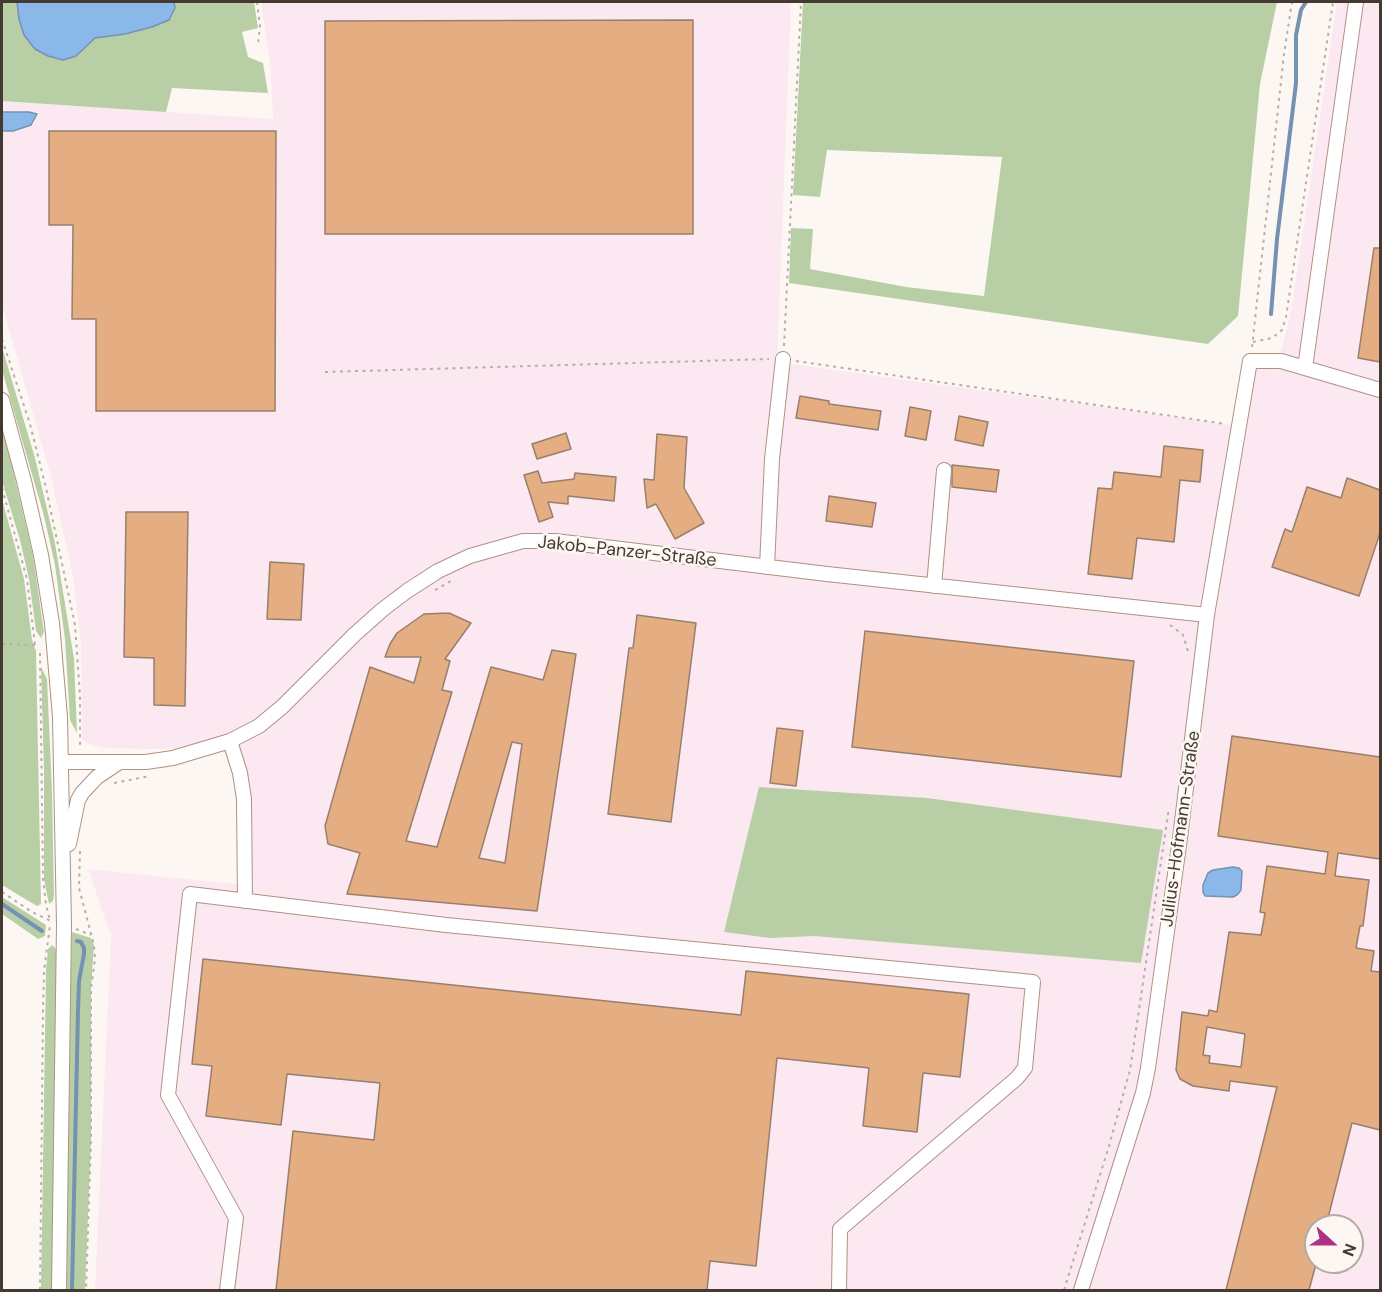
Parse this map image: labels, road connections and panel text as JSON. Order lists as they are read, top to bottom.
{
  "streets": {
    "street": ["Jakob-Panzer-Straße", "Julius-Hofmann-Straße"]
  },
  "crossings": [
    ["Jakob-Panzer-Straße", "Julius-Hofmann-Straße"]
  ],
  "north": "right"
}
